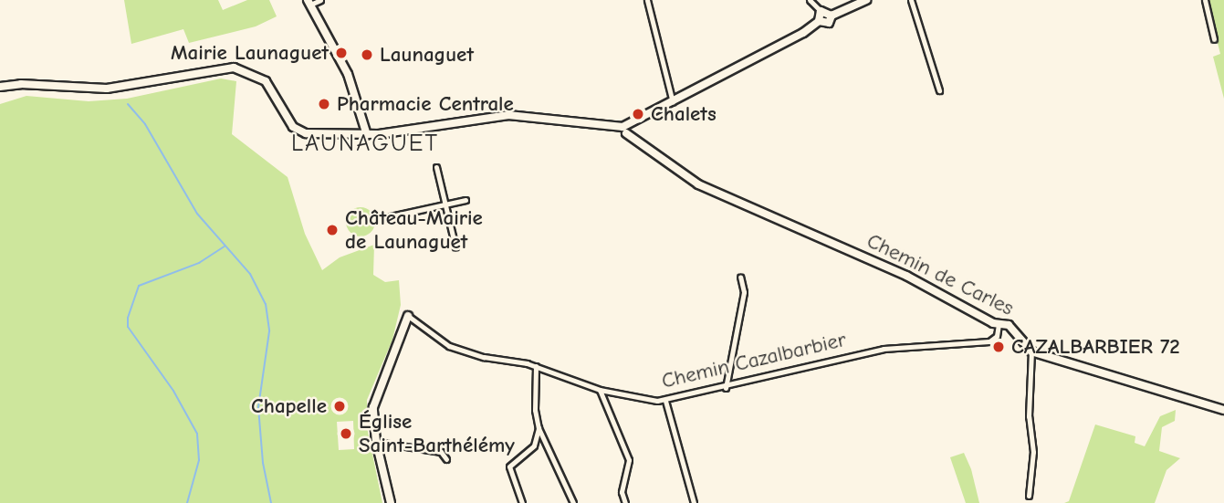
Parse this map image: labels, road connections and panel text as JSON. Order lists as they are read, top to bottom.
{
  "streets": {
    "street": ["Chemin de Carles", "Chemin Cazalbarbier"]
  },
  "crossings": [
    ["Chemin de Carles", "Chemin Cazalbarbier"]
  ],
  "districts": ["LAUNAGUET"],
  "places": [
    "Mairie Launaguet",
    "Launaguet",
    "Pharmacie Centrale",
    "Chalets",
    "Château-Mairie de Launaguet",
    "CAZALBARBIER 72",
    "Chapelle",
    "Église Saint-Barthélémy"
  ]
}
